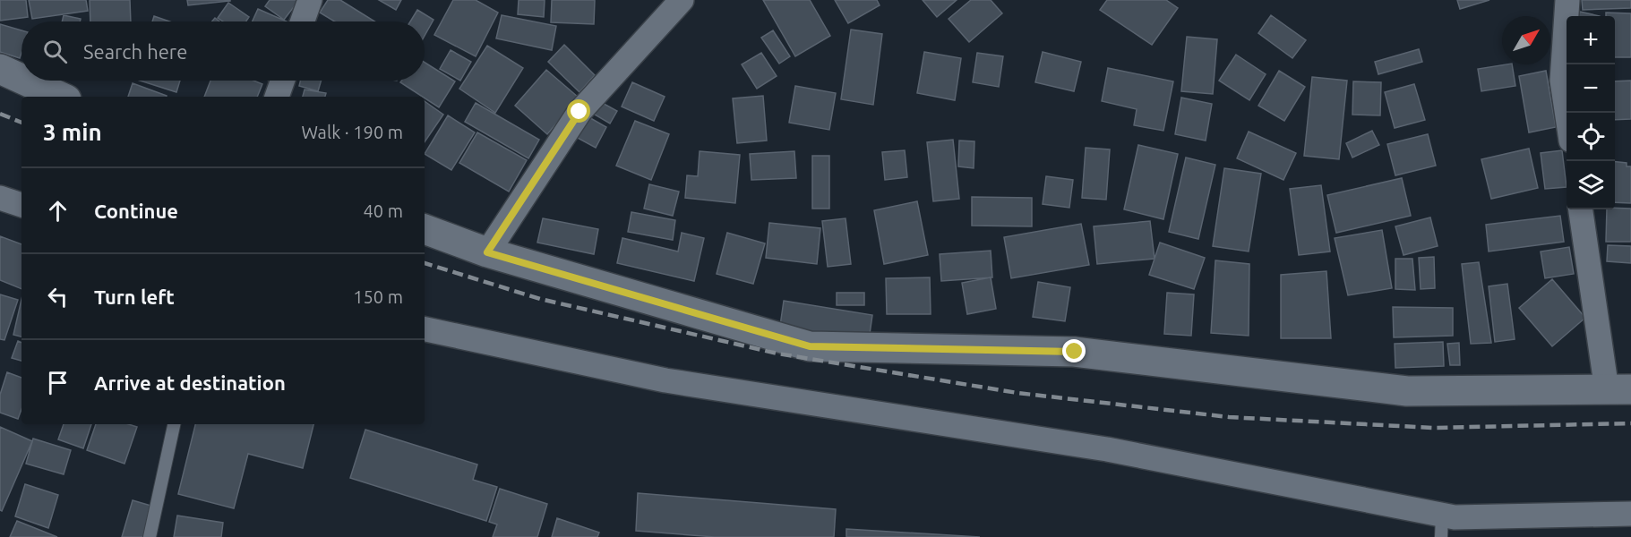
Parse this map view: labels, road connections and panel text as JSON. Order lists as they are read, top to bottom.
{
  "north": "top right",
  "page": {
    "map_buttons": ["+", "−"],
    "search": "Search here",
    "heading": ["3 min", "Walk · 190 m"],
    "list": [
      ["Continue", "40 m"],
      ["Turn left", "150 m"],
      "Arrive at destination"
    ]
  }
}
